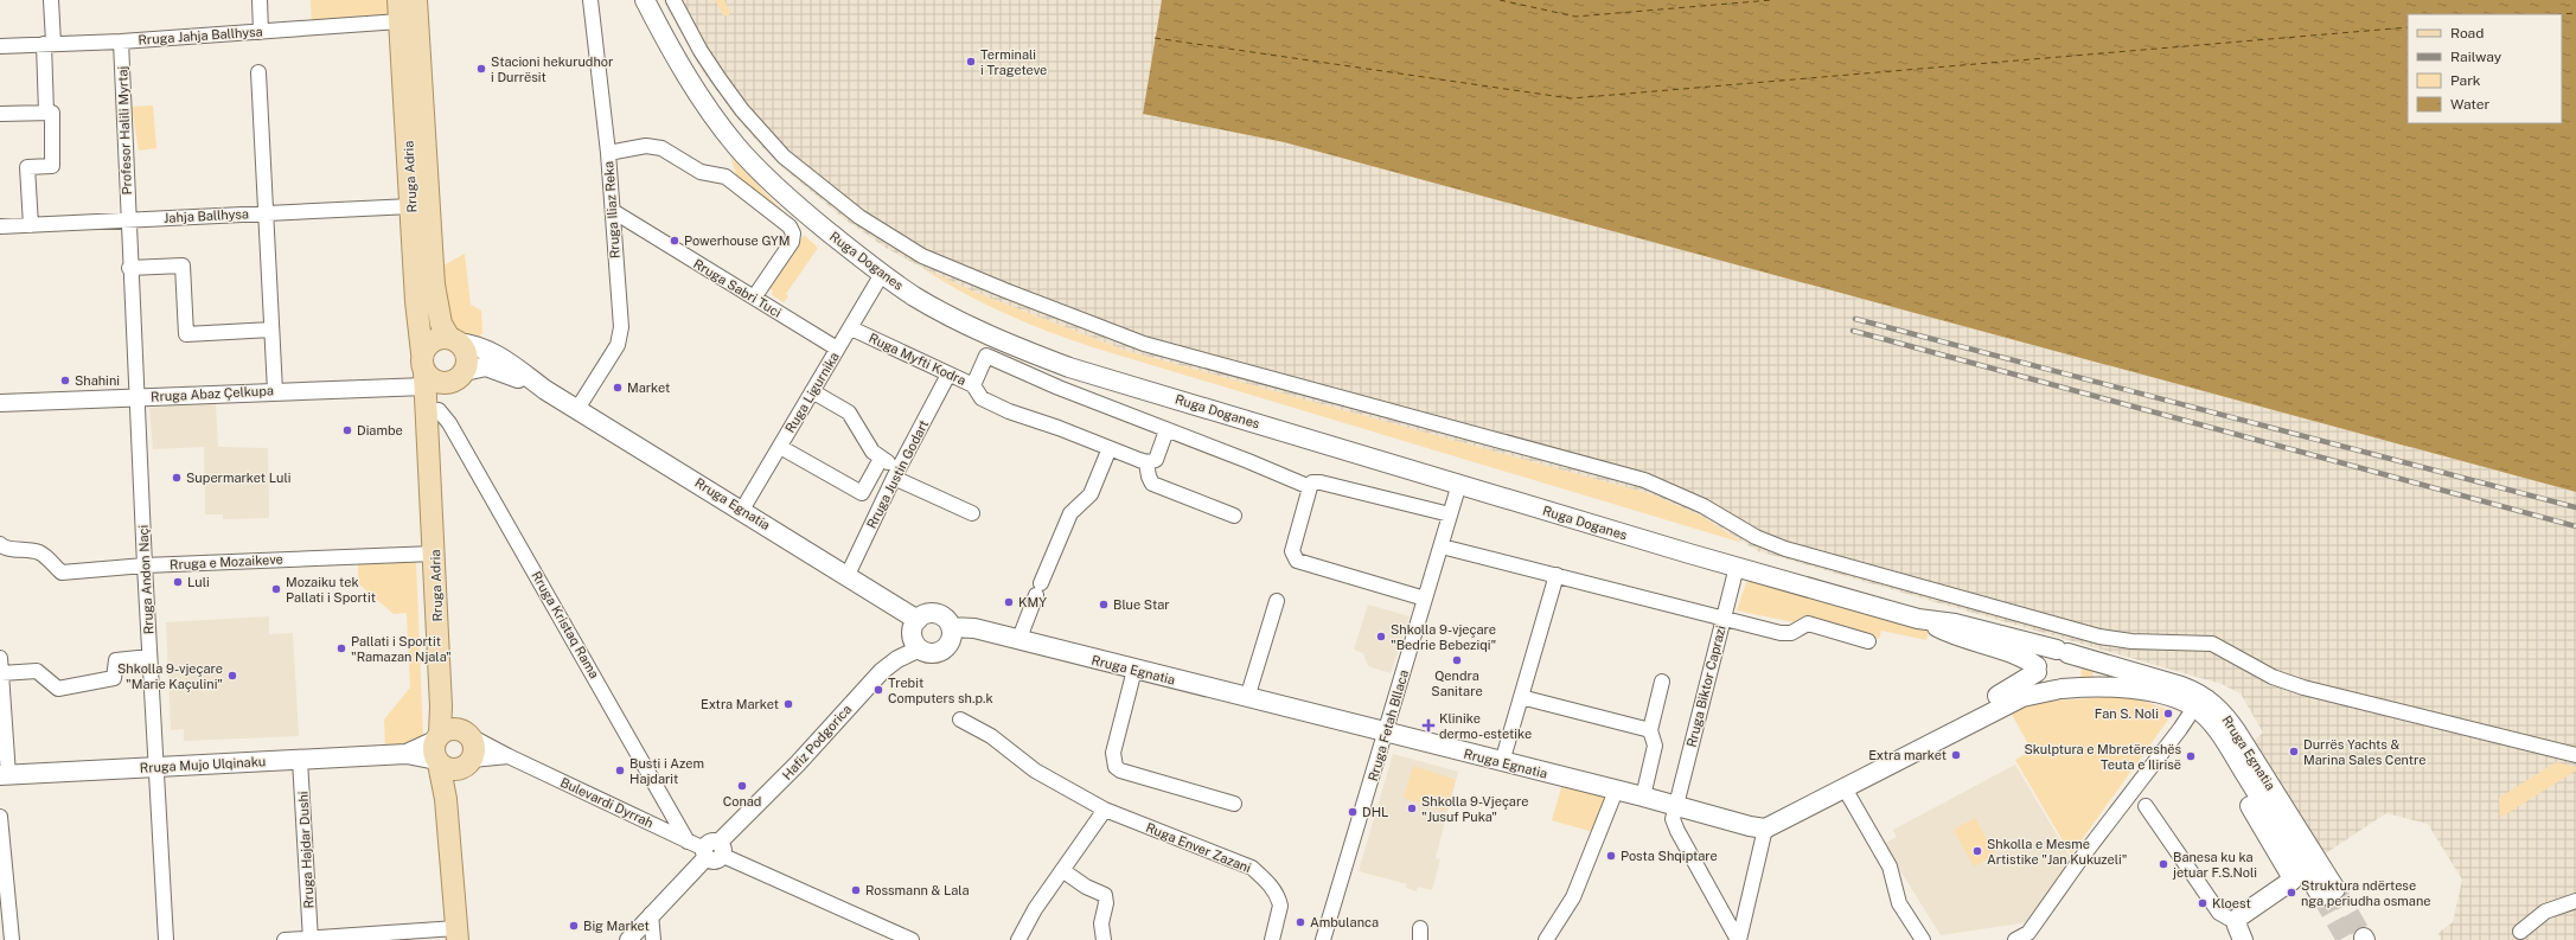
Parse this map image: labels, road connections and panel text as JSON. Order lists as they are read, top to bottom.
{
  "streets": {
    "main road": [
      "Rruga Adria",
      "Ruga Doganes",
      "Rruga Egnatia",
      "Rruga Mujo Ulqinaku"
    ],
    "street": [
      "Rruga Jahja Ballhysa",
      "Profesor Halili Myrtaj",
      "Rruga Iliaz Reka",
      "Jahja Ballhysa",
      "Rruga Sabri Tuci",
      "Ruga Myfti Kodra",
      "Ruga Ligurnika",
      "Rruga Abaz Çelkupa",
      "Rruga Justin Godart",
      "Rruga e Mozaikeve",
      "Rruga Andon Naçi",
      "Rruga Kristaq Rama",
      "Rruga Biktor Caprazi",
      "Rruga Fetah Bllaca",
      "Hafiz Podgorica",
      "Bulevardi Dyrrah",
      "Ruga Enver Zazani",
      "Rruga Hajdar Dushi"
    ]
  },
  "crossings": [
    ["Rruga Jahja Ballhysa", "Profesor Halili Myrtaj"],
    ["Rruga Jahja Ballhysa", "Rruga Adria"],
    ["Profesor Halili Myrtaj", "Jahja Ballhysa"],
    ["Profesor Halili Myrtaj", "Rruga Andon Naçi"],
    ["Rruga Adria", "Jahja Ballhysa"],
    ["Rruga Adria", "Rruga Abaz Çelkupa"],
    ["Rruga Adria", "Rruga Egnatia"],
    ["Rruga Adria", "Rruga e Mozaikeve"],
    ["Rruga Adria", "Rruga Kristaq Rama"],
    ["Rruga Adria", "Rruga Mujo Ulqinaku"],
    ["Rruga Adria", "Bulevardi Dyrrah"],
    ["Rruga Iliaz Reka", "Rruga Sabri Tuci"],
    ["Rruga Iliaz Reka", "Rruga Egnatia"],
    ["Jahja Ballhysa", "Rruga Andon Naçi"],
    ["Ruga Doganes", "Ruga Ligurnika"],
    ["Ruga Doganes", "Rruga Egnatia"],
    ["Ruga Doganes", "Rruga Biktor Caprazi"],
    ["Ruga Doganes", "Rruga Fetah Bllaca"],
    ["Rruga Sabri Tuci", "Ruga Ligurnika"],
    ["Ruga Myfti Kodra", "Ruga Ligurnika"],
    ["Ruga Myfti Kodra", "Rruga Justin Godart"],
    ["Ruga Ligurnika", "Rruga Egnatia"],
    ["Rruga Abaz Çelkupa", "Rruga Egnatia"],
    ["Rruga Abaz Çelkupa", "Rruga Andon Naçi"],
    ["Rruga Justin Godart", "Rruga Egnatia"],
    ["Rruga Egnatia", "Rruga Biktor Caprazi"],
    ["Rruga Egnatia", "Rruga Fetah Bllaca"],
    ["Rruga Egnatia", "Hafiz Podgorica"],
    ["Rruga e Mozaikeve", "Rruga Andon Naçi"],
    ["Rruga Andon Naçi", "Rruga Mujo Ulqinaku"],
    ["Rruga Kristaq Rama", "Bulevardi Dyrrah"],
    ["Hafiz Podgorica", "Bulevardi Dyrrah"],
    ["Rruga Mujo Ulqinaku", "Bulevardi Dyrrah"],
    ["Rruga Mujo Ulqinaku", "Rruga Hajdar Dushi"]
  ],
  "places": {
    "other": [
      "Terminali i Trageteve",
      "Stacioni hekurudhor i Durrësit",
      "Powerhouse GYM",
      "Shahini",
      "Market",
      "Diambe",
      "Supermarket Luli",
      "Luli",
      "Mozaiku tek Pallati i Sportit",
      "KMY",
      "Blue Star",
      "Shkolla 9-vjeçare \"Bedrie Bebeziqi\"",
      "Pallati i Sportit \"Ramazan Njala\"",
      "Qendra Sanitare",
      "Shkolla 9-vjeçare \"Marie Kaçulini\"",
      "Trebit Computers sh.p.k",
      "Extra Market",
      "Fan S. Noli",
      "Durrës Yachts & Marina Sales Centre",
      "Extra market",
      "Skulptura e Mbretëreshës Teuta e Ilirisë",
      "Busti i Azem Hajdarit",
      "Conad",
      "Shkolla 9-Vjeçare \"Jusuf Puka\"",
      "DHL",
      "Shkolla e Mesme Artistike \"Jan Kukuzeli\"",
      "Posta Shqiptare",
      "Banesa ku ka jetuar F.S.Noli",
      "Rossmann & Lala",
      "Struktura ndërtese nga periudha osmane",
      "Kloest",
      "Ambulanca",
      "Big Market"
    ],
    "health": ["Klinike dermo-estetike"]
  },
  "legend": [
    "Road",
    "Railway",
    "Park",
    "Water"
  ]
}
